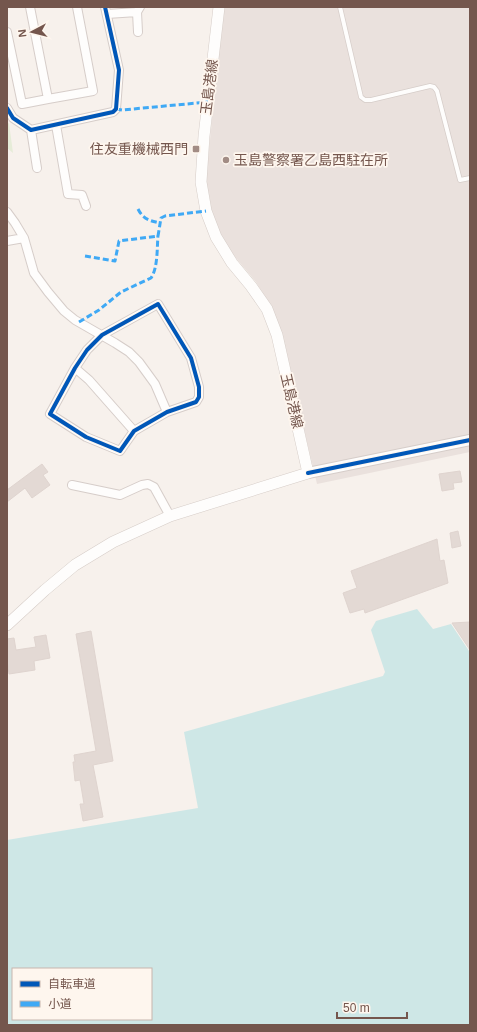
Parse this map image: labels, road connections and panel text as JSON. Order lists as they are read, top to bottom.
{
  "streets": {
    "main road": ["玉島港線"]
  },
  "places": {
    "transit": ["住友重機械西門"],
    "other": ["玉島警察署乙島西駐在所"]
  },
  "legend": ["自転車道", "小道"],
  "scale_bar": "50 m",
  "north": "left"
}
